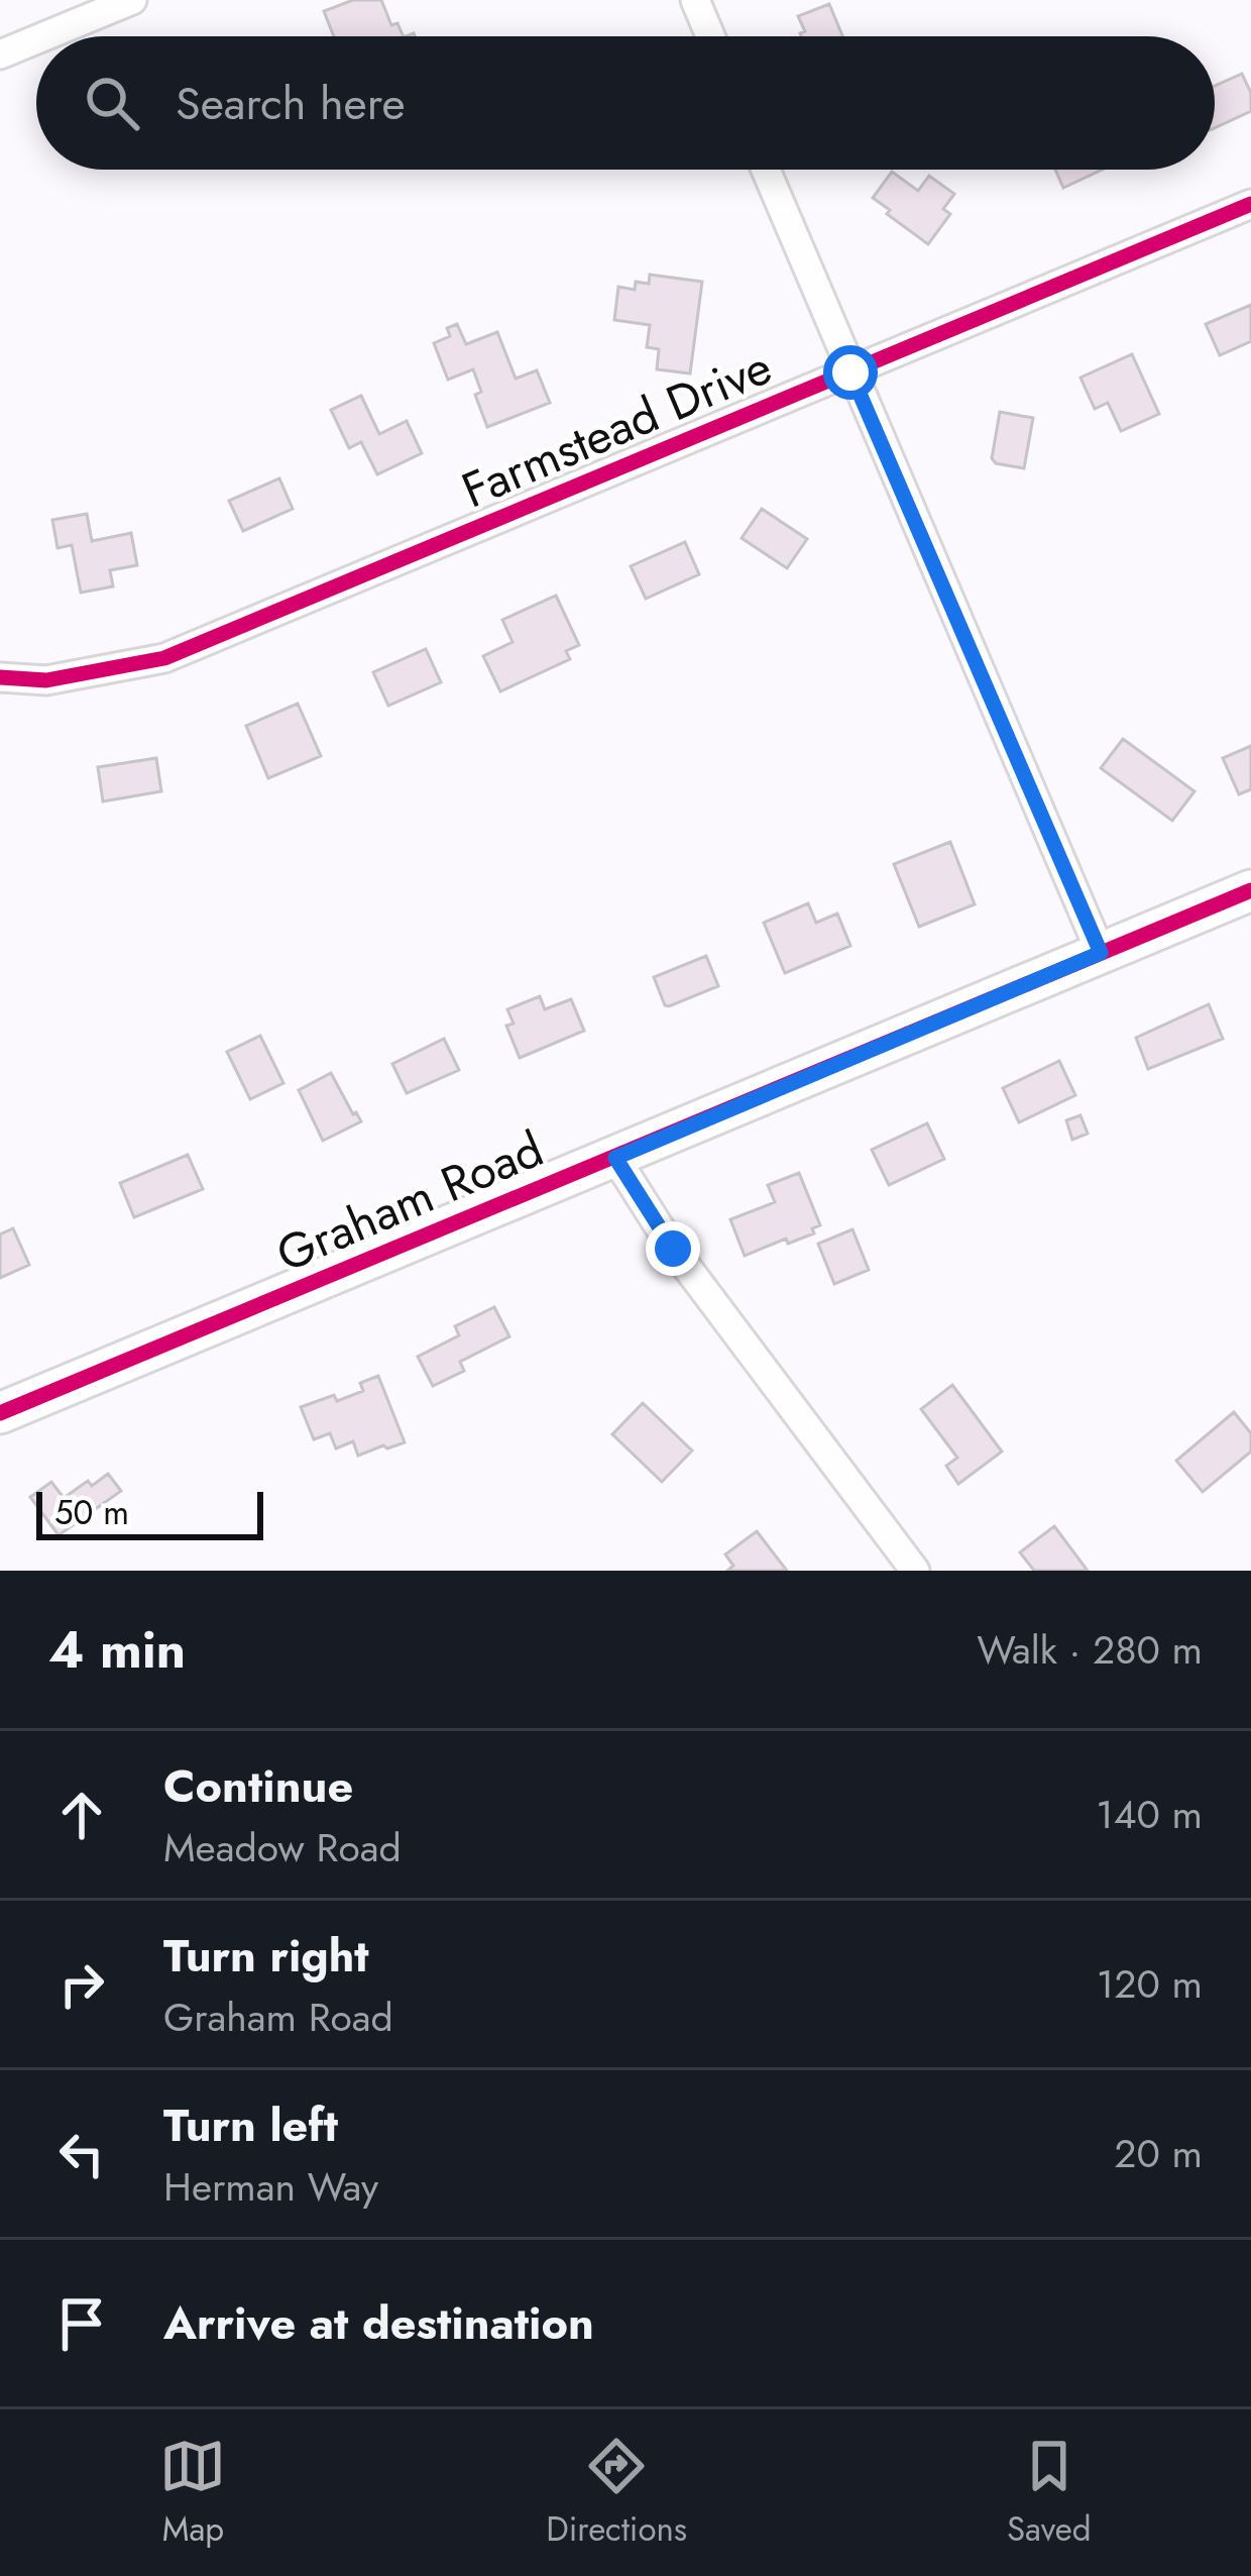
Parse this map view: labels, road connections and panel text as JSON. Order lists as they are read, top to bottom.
{
  "streets": {
    "street": ["Farmstead Drive", "Graham Road"]
  },
  "scale_bar": "50 m",
  "page": {
    "search": "Search here",
    "scale": "50 m",
    "heading": ["4 min", "Walk · 280 m"],
    "list": [
      ["Continue", "Meadow Road", "140 m"],
      ["Turn right", "Graham Road", "120 m"],
      ["Turn left", "Herman Way", "20 m"],
      "Arrive at destination"
    ],
    "nav": ["Map", "Directions", "Saved"]
  }
}
